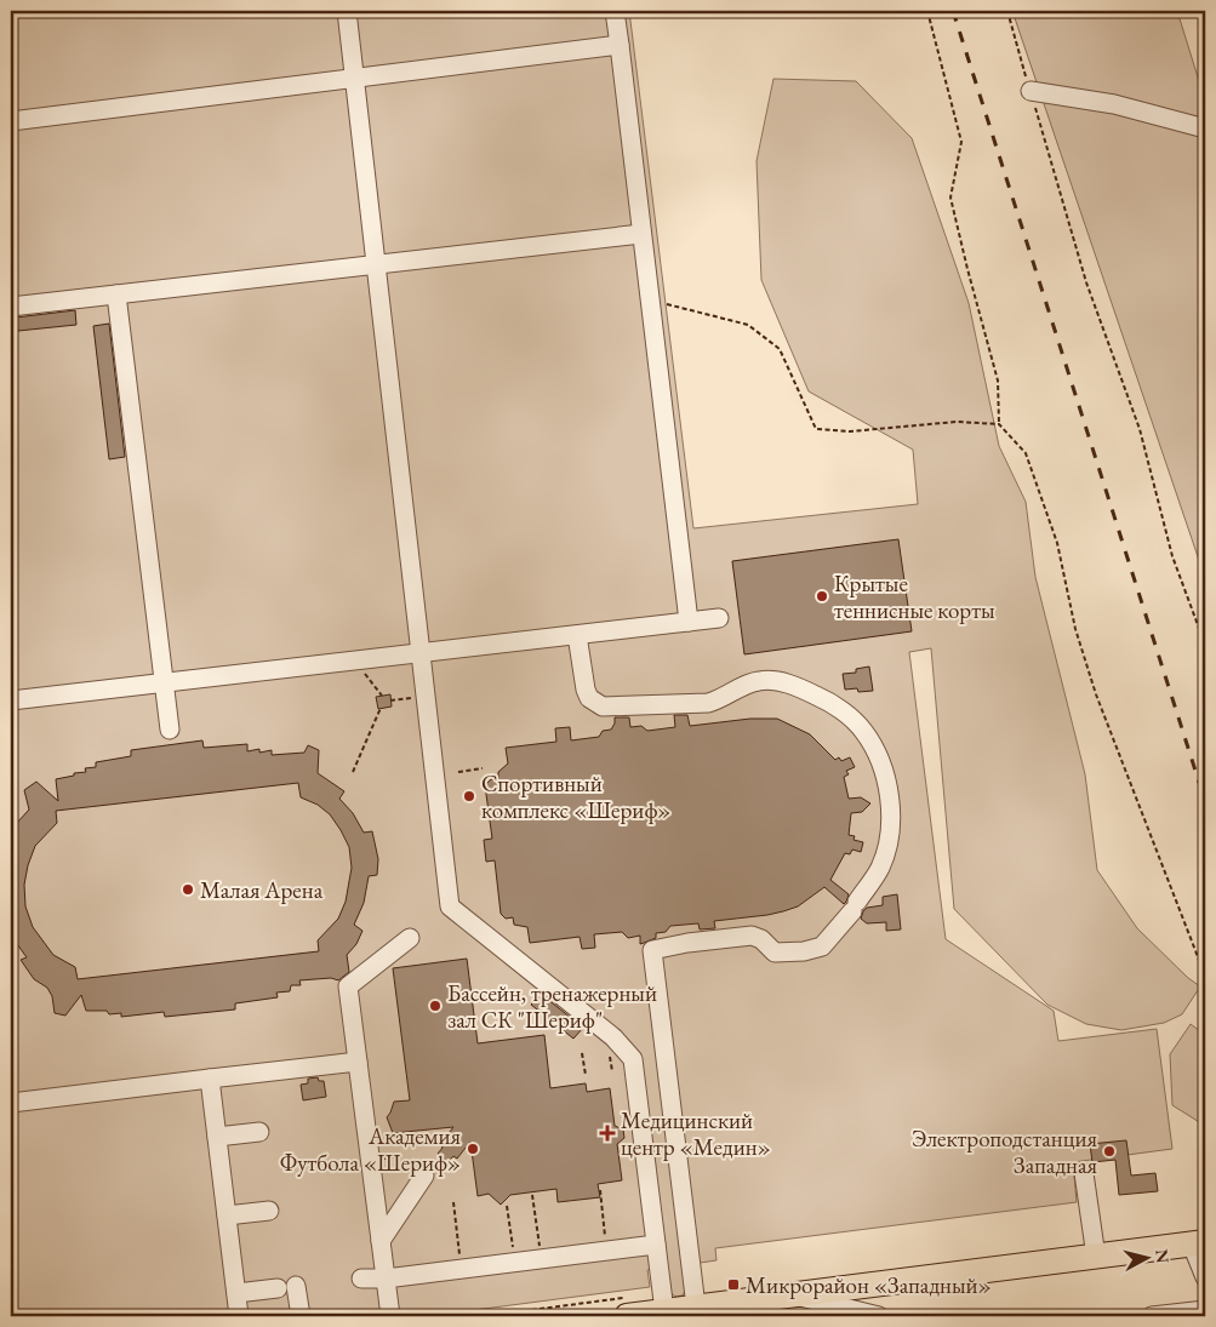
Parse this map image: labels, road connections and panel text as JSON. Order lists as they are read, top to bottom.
{
  "places": {
    "other": [
      "Крытые теннисные корты",
      "Спортивный комплекс «Шериф»",
      "Малая Арена",
      "Бассейн, тренажерный зал СК \"Шериф\"",
      "Академия Футбола «Шериф»",
      "Электроподстанция Западная"
    ],
    "health": ["Медицинский центр «Медин»"],
    "transit": ["Микрорайон «Западный»"]
  },
  "north": "right"
}
